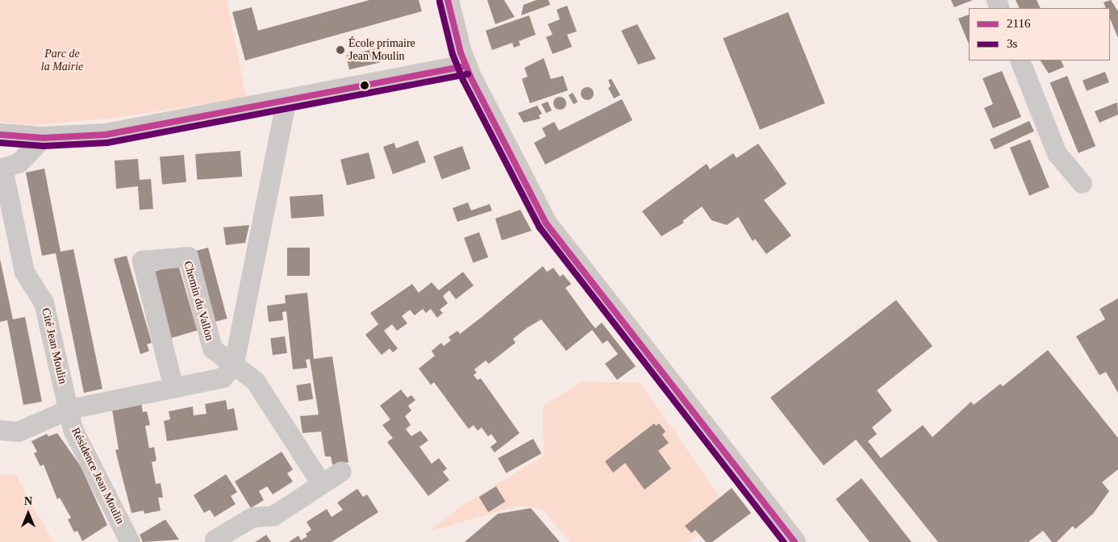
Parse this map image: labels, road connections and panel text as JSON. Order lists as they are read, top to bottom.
{
  "streets": {
    "street": ["Chemin du Vallon", "Cité Jean Moulin", "Résidence Jean Moulin"]
  },
  "crossings": [
    ["Cité Jean Moulin", "Résidence Jean Moulin"]
  ],
  "parks": ["Parc de la Mairie"],
  "places": ["École primaire Jean Moulin"],
  "lines": ["transit line 2116", "transit line 3s"],
  "legend": ["2116", "3s"],
  "north": "top"
}
